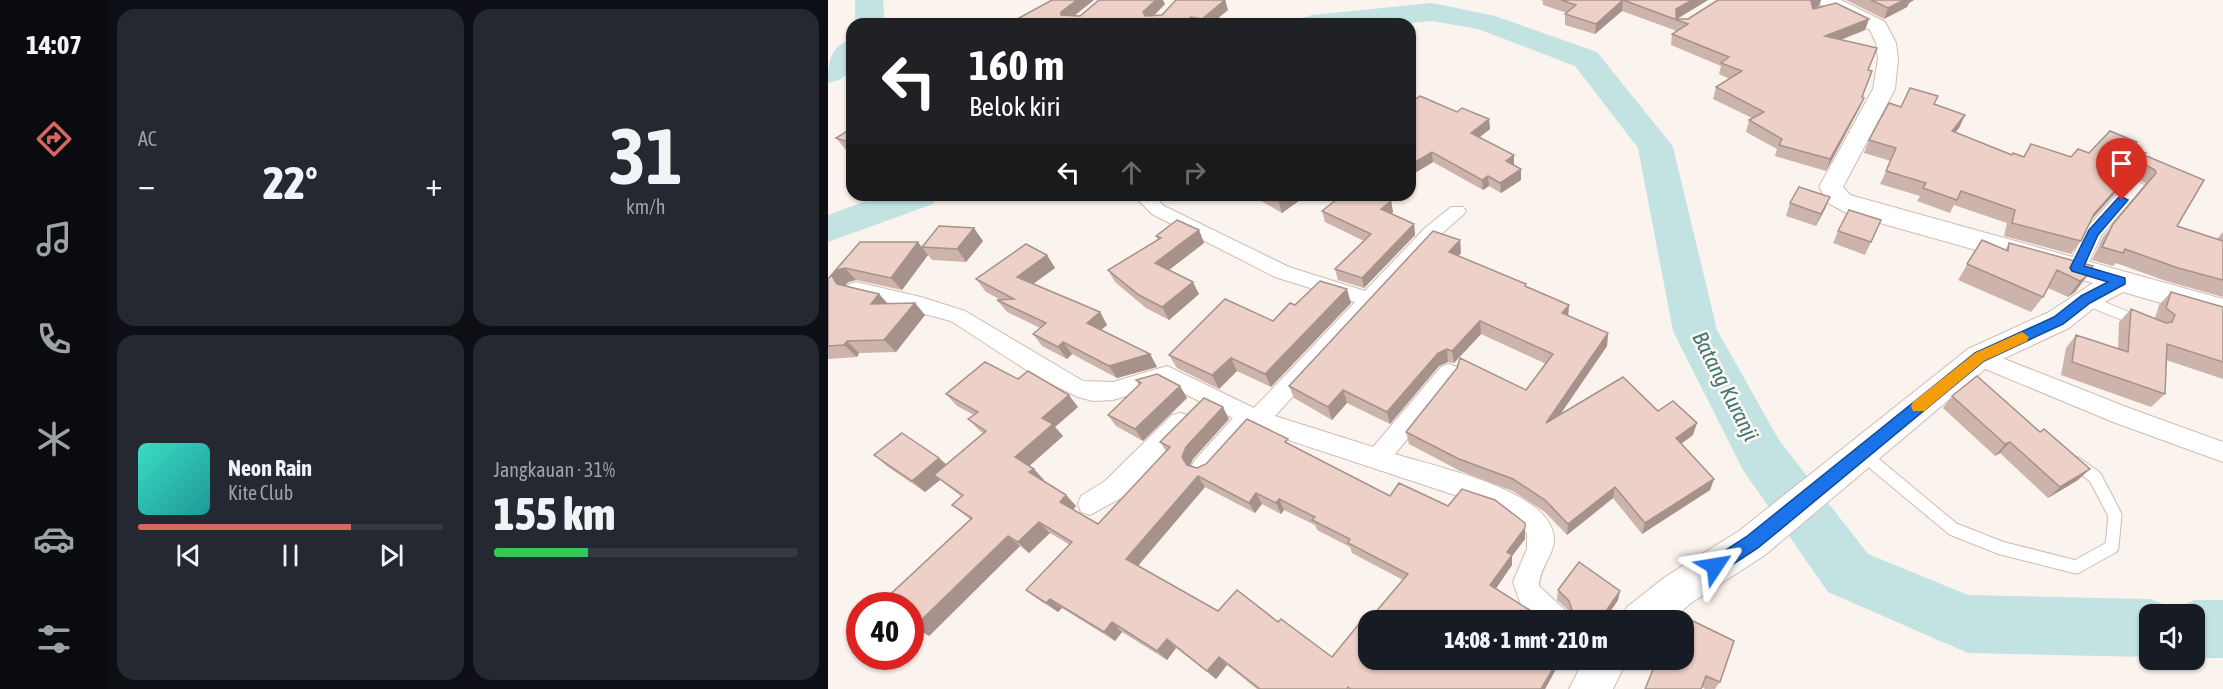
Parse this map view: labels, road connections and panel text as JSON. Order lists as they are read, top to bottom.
{
  "water": ["Batang Kuranji"],
  "page": {
    "tabs": "14:07",
    "tile": [
      "AC",
      ["31", "km/h"],
      ["Jangkauan · 31%", "155 km"]
    ],
    "turn": ["160 m", "Belok kiri"],
    "heat": ["−", "22°", "+"],
    "song": ["Neon Rain", "Kite Club"],
    "limit": "40",
    "trip": "14:08 · 1 mnt · 210 m"
  }
}
